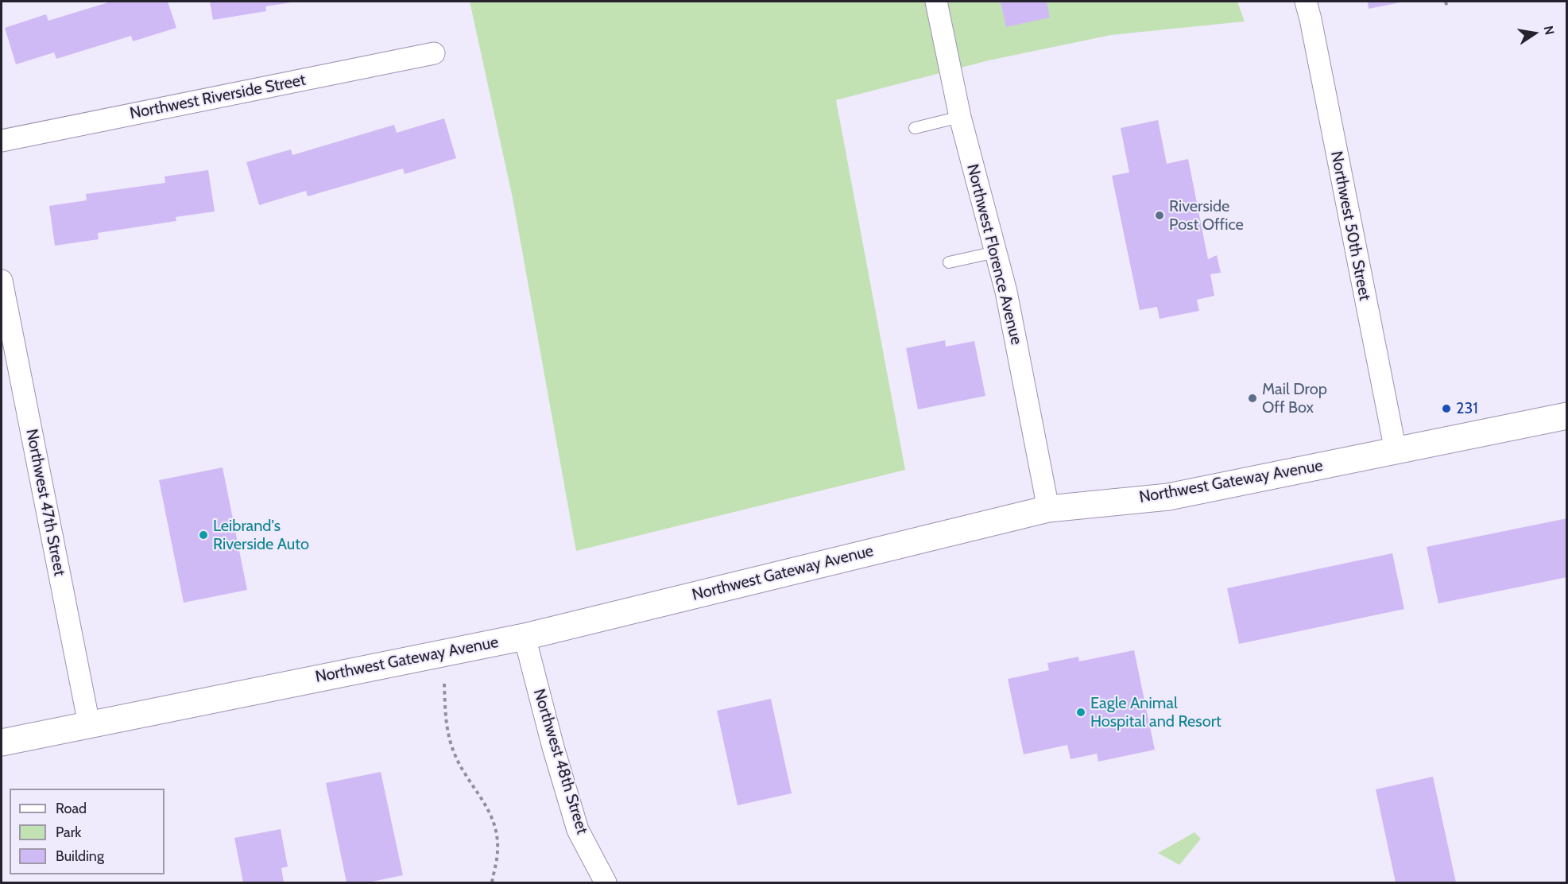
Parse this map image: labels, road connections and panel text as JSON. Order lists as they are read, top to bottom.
{
  "streets": {
    "main road": ["Northwest Gateway Avenue"],
    "street": [
      "Northwest Riverside Street",
      "Northwest 50th Street",
      "Northwest Florence Avenue",
      "Northwest 47th Street",
      "Northwest 48th Street"
    ]
  },
  "crossings": [
    ["Northwest 50th Street", "Northwest Gateway Avenue"],
    ["Northwest Florence Avenue", "Northwest Gateway Avenue"],
    ["Northwest Gateway Avenue", "Northwest 47th Street"],
    ["Northwest Gateway Avenue", "Northwest 48th Street"]
  ],
  "places": [
    "Riverside Post Office",
    "Mail Drop Off Box",
    "231",
    "Leibrand's Riverside Auto",
    "Eagle Animal Hospital and Resort"
  ],
  "legend": ["Road", "Park", "Building"],
  "north": "right"
}
